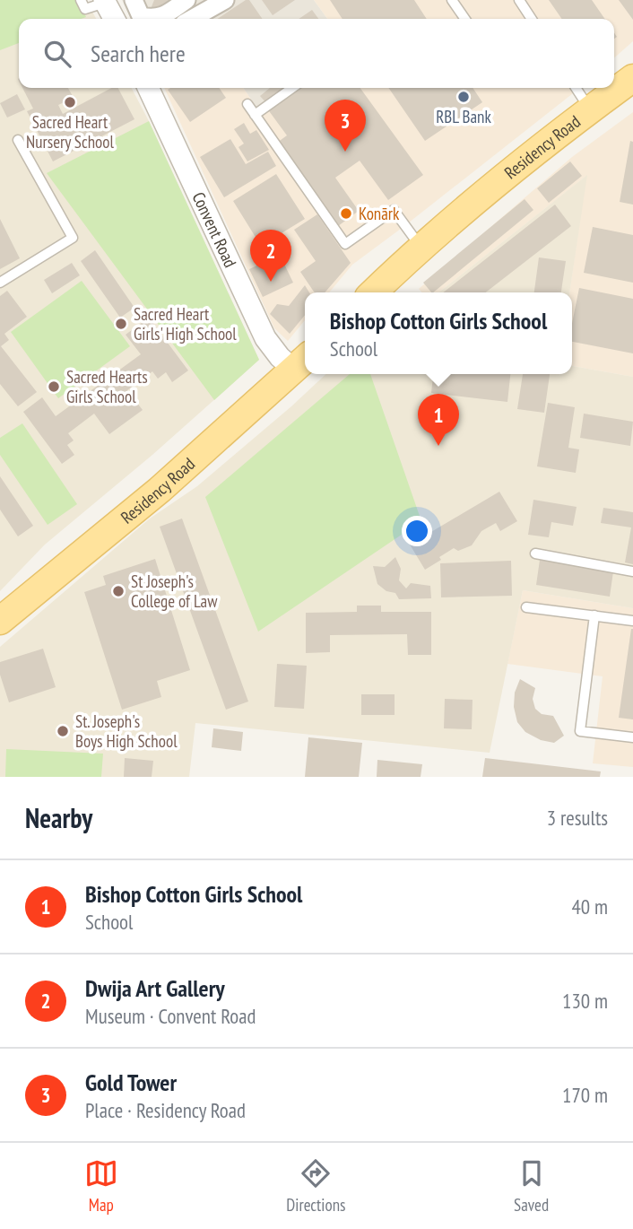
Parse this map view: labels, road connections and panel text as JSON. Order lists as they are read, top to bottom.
{
  "streets": {
    "main road": ["Residency Road"],
    "street": ["Convent Road"]
  },
  "crossings": [
    ["Residency Road", "Convent Road"]
  ],
  "places": [
    "RBL Bank",
    "Sacred Heart Nursery School",
    "Konārk",
    "Sacred Heart Girls' High School",
    "Sacred Hearts Girls School",
    "St Joseph's College of Law",
    "St. Joseph's Boys High School"
  ],
  "page": {
    "search": "Search here",
    "pins": ["3", "2", "1"],
    "popup": ["Bishop Cotton Girls School", "School"],
    "heading": ["Nearby", "3 results"],
    "list": [
      {
        "mark": "1",
        "name": "Bishop Cotton Girls School",
        "note": "School",
        "value": "40 m"
      },
      {
        "mark": "2",
        "name": "Dwija Art Gallery",
        "note": "Museum · Convent Road",
        "value": "130 m"
      },
      {
        "mark": "3",
        "name": "Gold Tower",
        "note": "Place · Residency Road",
        "value": "170 m"
      }
    ],
    "nav": ["Map", "Directions", "Saved"]
  }
}
